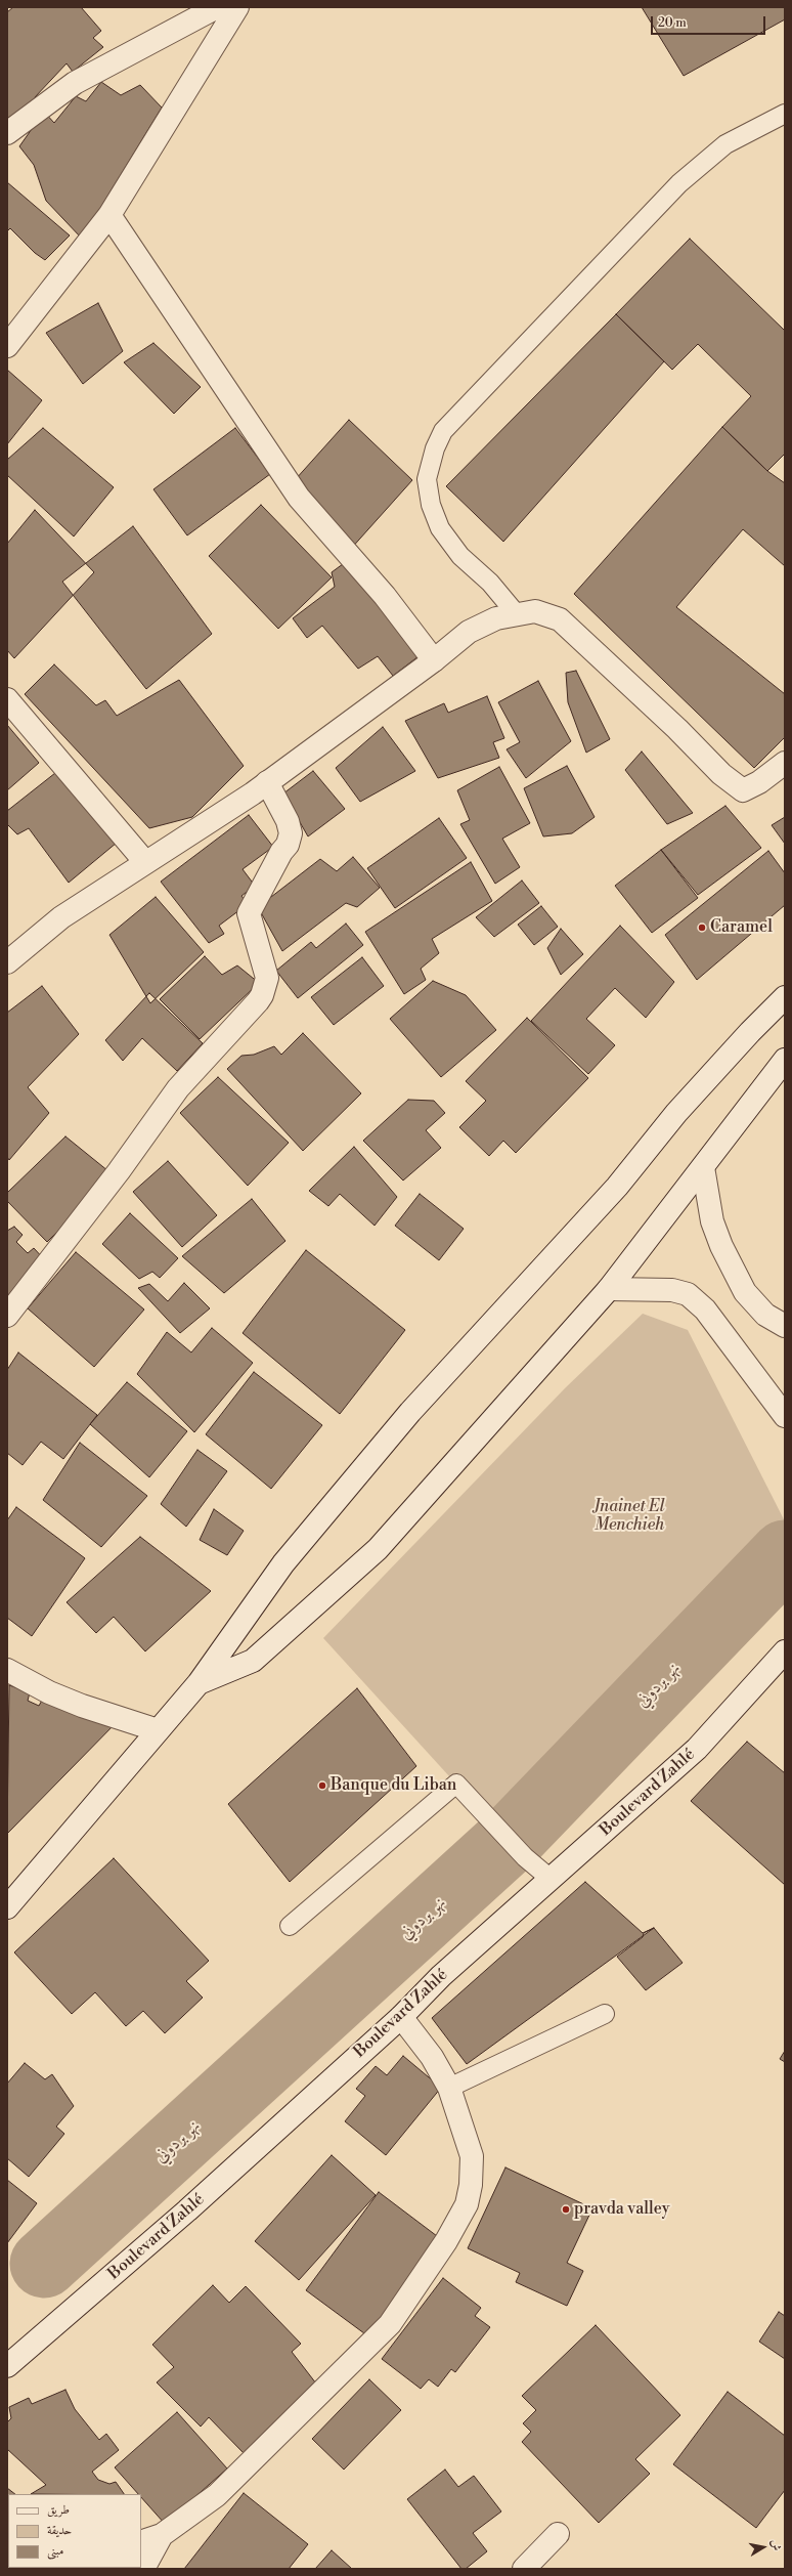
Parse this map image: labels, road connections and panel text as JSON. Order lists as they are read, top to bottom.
{
  "streets": {
    "street": ["Boulevard Zahlé"]
  },
  "water": ["نهر بردوني"],
  "parks": ["Jnainet El Menchieh"],
  "places": ["Caramel", "Banque du Liban", "pravda valley"],
  "legend": ["طريق", "حديقة", "مبنى"],
  "scale_bar": "20 m",
  "north": "right"
}
